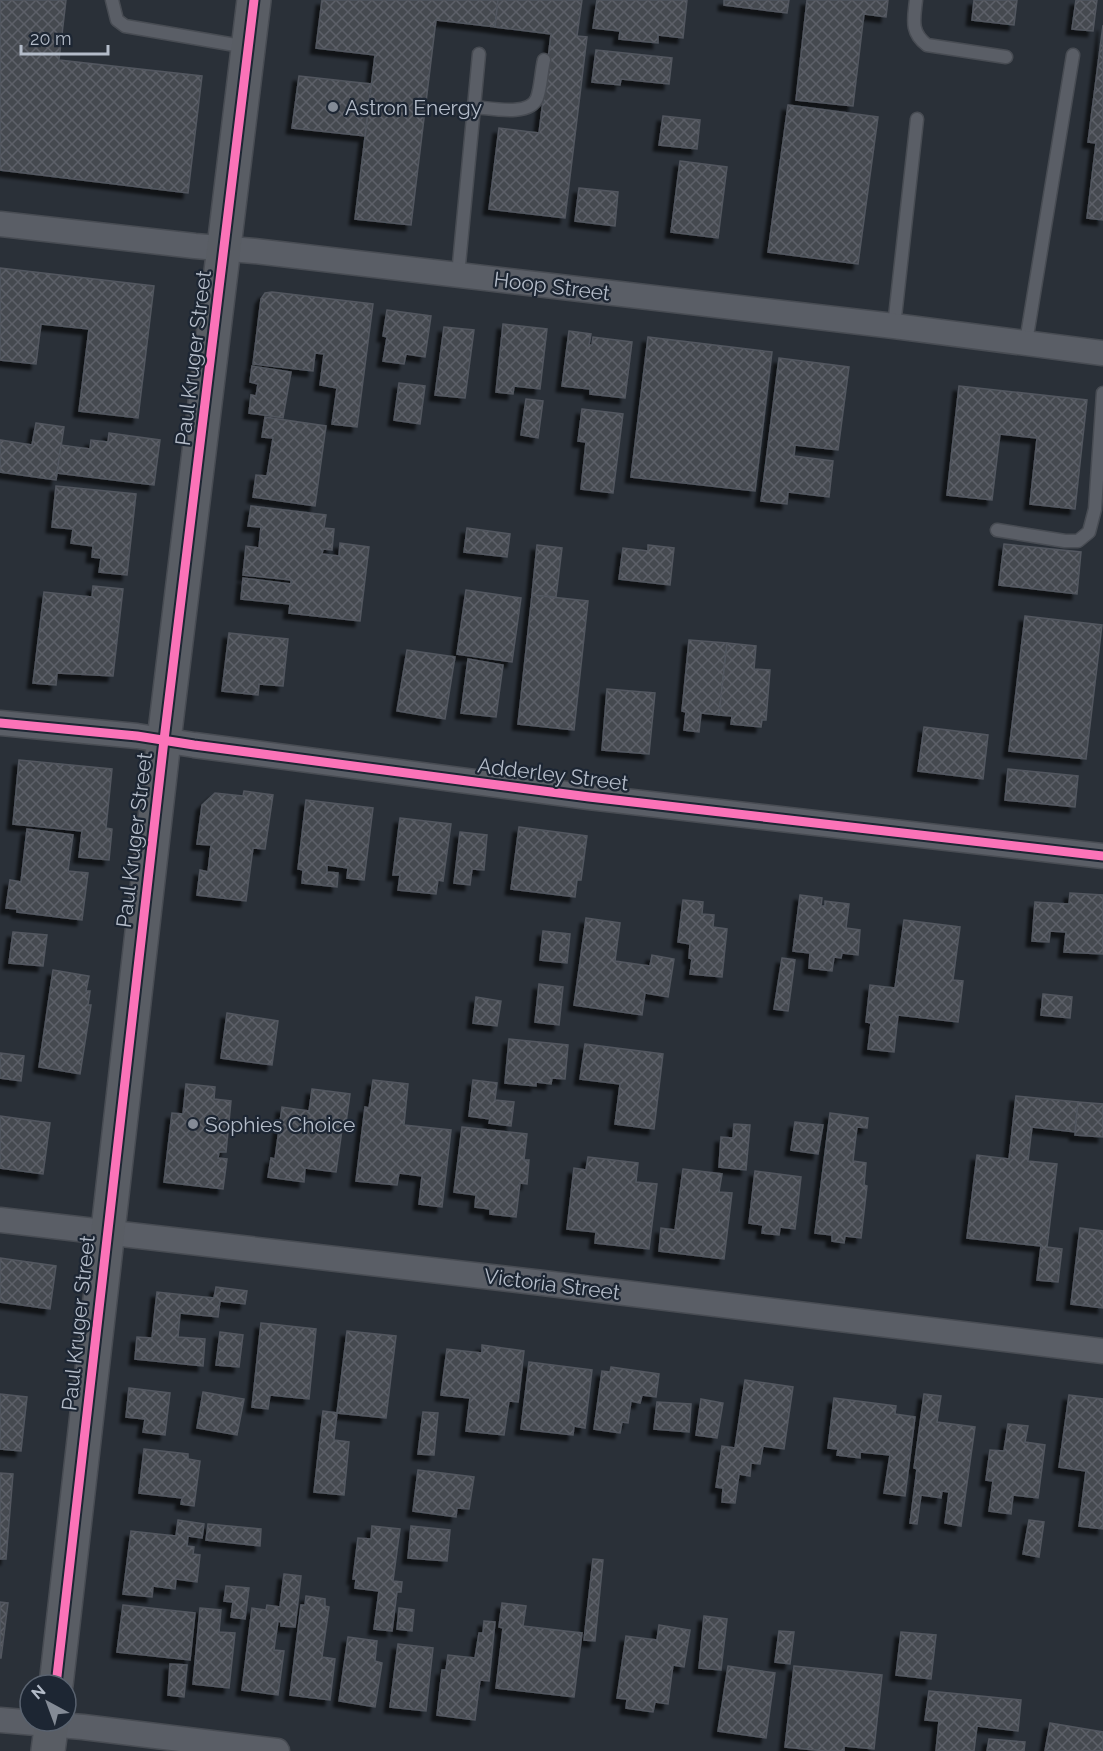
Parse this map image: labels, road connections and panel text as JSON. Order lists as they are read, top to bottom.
{
  "streets": {
    "street": [
      "Hoop Street",
      "Paul Kruger Street",
      "Adderley Street",
      "Victoria Street"
    ]
  },
  "crossings": [
    ["Hoop Street", "Paul Kruger Street"],
    ["Paul Kruger Street", "Adderley Street"],
    ["Paul Kruger Street", "Victoria Street"]
  ],
  "places": ["Astron Energy", "Sophies Choice"],
  "scale_bar": "20 m",
  "north": "top left"
}
